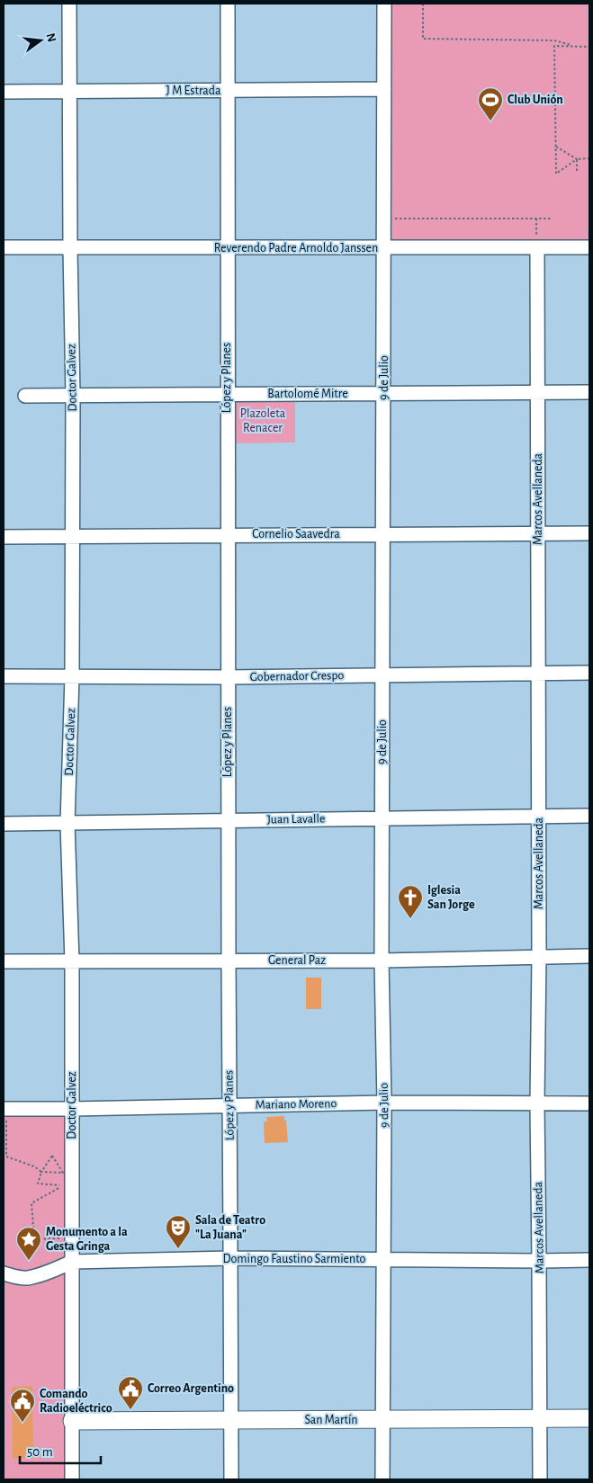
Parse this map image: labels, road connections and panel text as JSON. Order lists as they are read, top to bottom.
{
  "streets": {
    "main road": ["San Martín"],
    "street": [
      "J M Estrada",
      "Reverendo Padre Arnoldo Janssen",
      "Doctor Galvez",
      "López y Planes",
      "9 de Julio",
      "Bartolomé Mitre",
      "Marcos Avellaneda",
      "Cornelio Saavedra",
      "Gobernador Crespo",
      "Juan Lavalle",
      "General Paz",
      "Mariano Moreno",
      "Domingo Faustino Sarmiento"
    ]
  },
  "crossings": [
    ["J M Estrada", "Doctor Galvez"],
    ["J M Estrada", "López y Planes"],
    ["J M Estrada", "9 de Julio"],
    ["Reverendo Padre Arnoldo Janssen", "Doctor Galvez"],
    ["Reverendo Padre Arnoldo Janssen", "López y Planes"],
    ["Reverendo Padre Arnoldo Janssen", "9 de Julio"],
    ["Reverendo Padre Arnoldo Janssen", "Marcos Avellaneda"],
    ["Doctor Galvez", "Bartolomé Mitre"],
    ["Doctor Galvez", "Cornelio Saavedra"],
    ["Doctor Galvez", "Gobernador Crespo"],
    ["Doctor Galvez", "Juan Lavalle"],
    ["Doctor Galvez", "General Paz"],
    ["Doctor Galvez", "Mariano Moreno"],
    ["Doctor Galvez", "Domingo Faustino Sarmiento"],
    ["Doctor Galvez", "San Martín"],
    ["López y Planes", "Bartolomé Mitre"],
    ["López y Planes", "Cornelio Saavedra"],
    ["López y Planes", "Gobernador Crespo"],
    ["López y Planes", "Juan Lavalle"],
    ["López y Planes", "General Paz"],
    ["López y Planes", "Mariano Moreno"],
    ["López y Planes", "Domingo Faustino Sarmiento"],
    ["López y Planes", "San Martín"],
    ["9 de Julio", "Bartolomé Mitre"],
    ["9 de Julio", "Cornelio Saavedra"],
    ["9 de Julio", "Gobernador Crespo"],
    ["9 de Julio", "Juan Lavalle"],
    ["9 de Julio", "General Paz"],
    ["9 de Julio", "Mariano Moreno"],
    ["9 de Julio", "Domingo Faustino Sarmiento"],
    ["9 de Julio", "San Martín"],
    ["Bartolomé Mitre", "Marcos Avellaneda"],
    ["Marcos Avellaneda", "Cornelio Saavedra"],
    ["Marcos Avellaneda", "Gobernador Crespo"],
    ["Marcos Avellaneda", "Juan Lavalle"],
    ["Marcos Avellaneda", "General Paz"],
    ["Marcos Avellaneda", "Mariano Moreno"],
    ["Marcos Avellaneda", "Domingo Faustino Sarmiento"],
    ["Marcos Avellaneda", "San Martín"]
  ],
  "parks": ["Plazoleta Renacer"],
  "places": {
    "sports": ["Club Unión"],
    "church": ["Iglesia San Jorge"],
    "theatre": ["Sala de Teatro \"La Juana\""],
    "place": ["Monumento a la Gesta Gringa"],
    "public building": ["Correo Argentino", "Comando Radioeléctrico"]
  },
  "scale_bar": "50 m",
  "north": "right"
}
